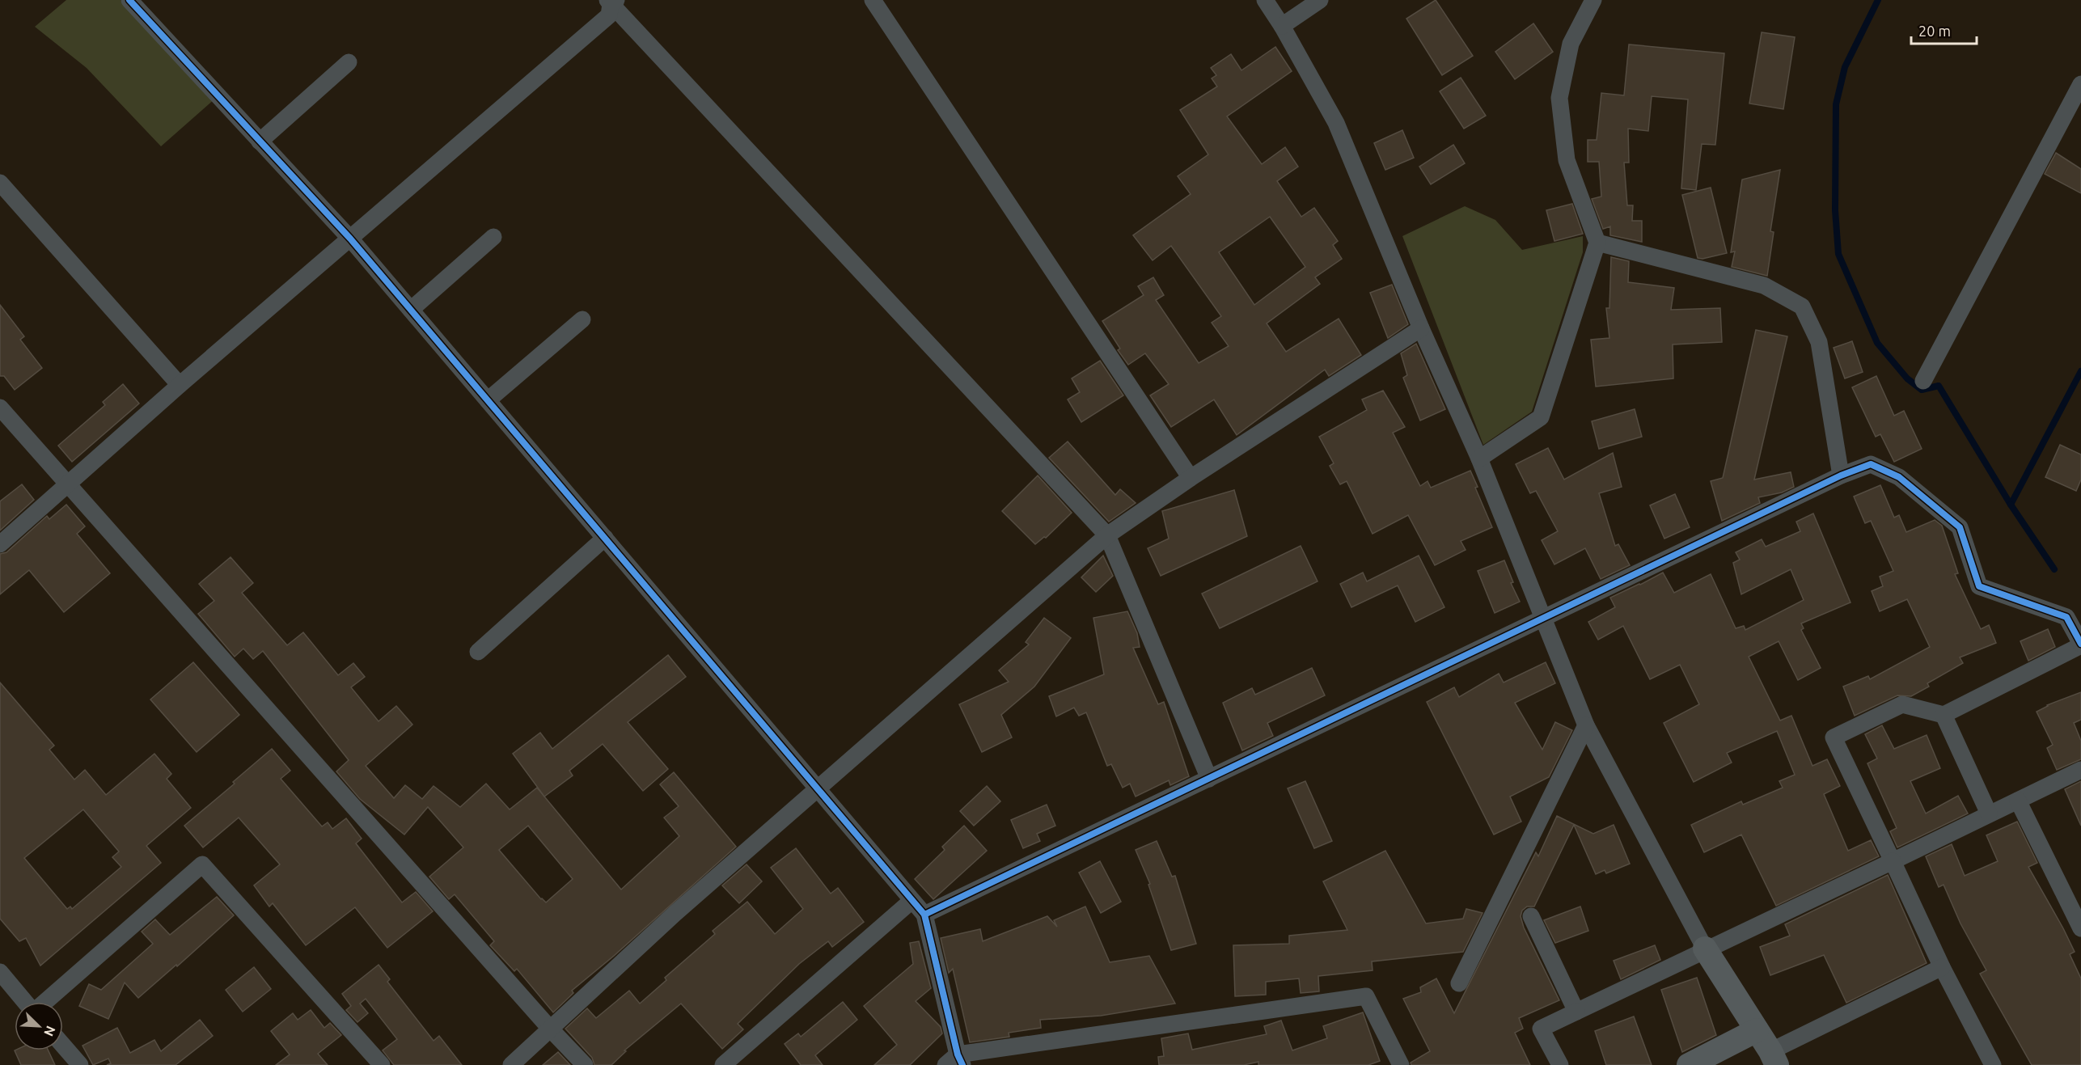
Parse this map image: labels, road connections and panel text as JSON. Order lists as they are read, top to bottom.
{
  "scale_bar": "20 m",
  "north": "bottom right"
}
